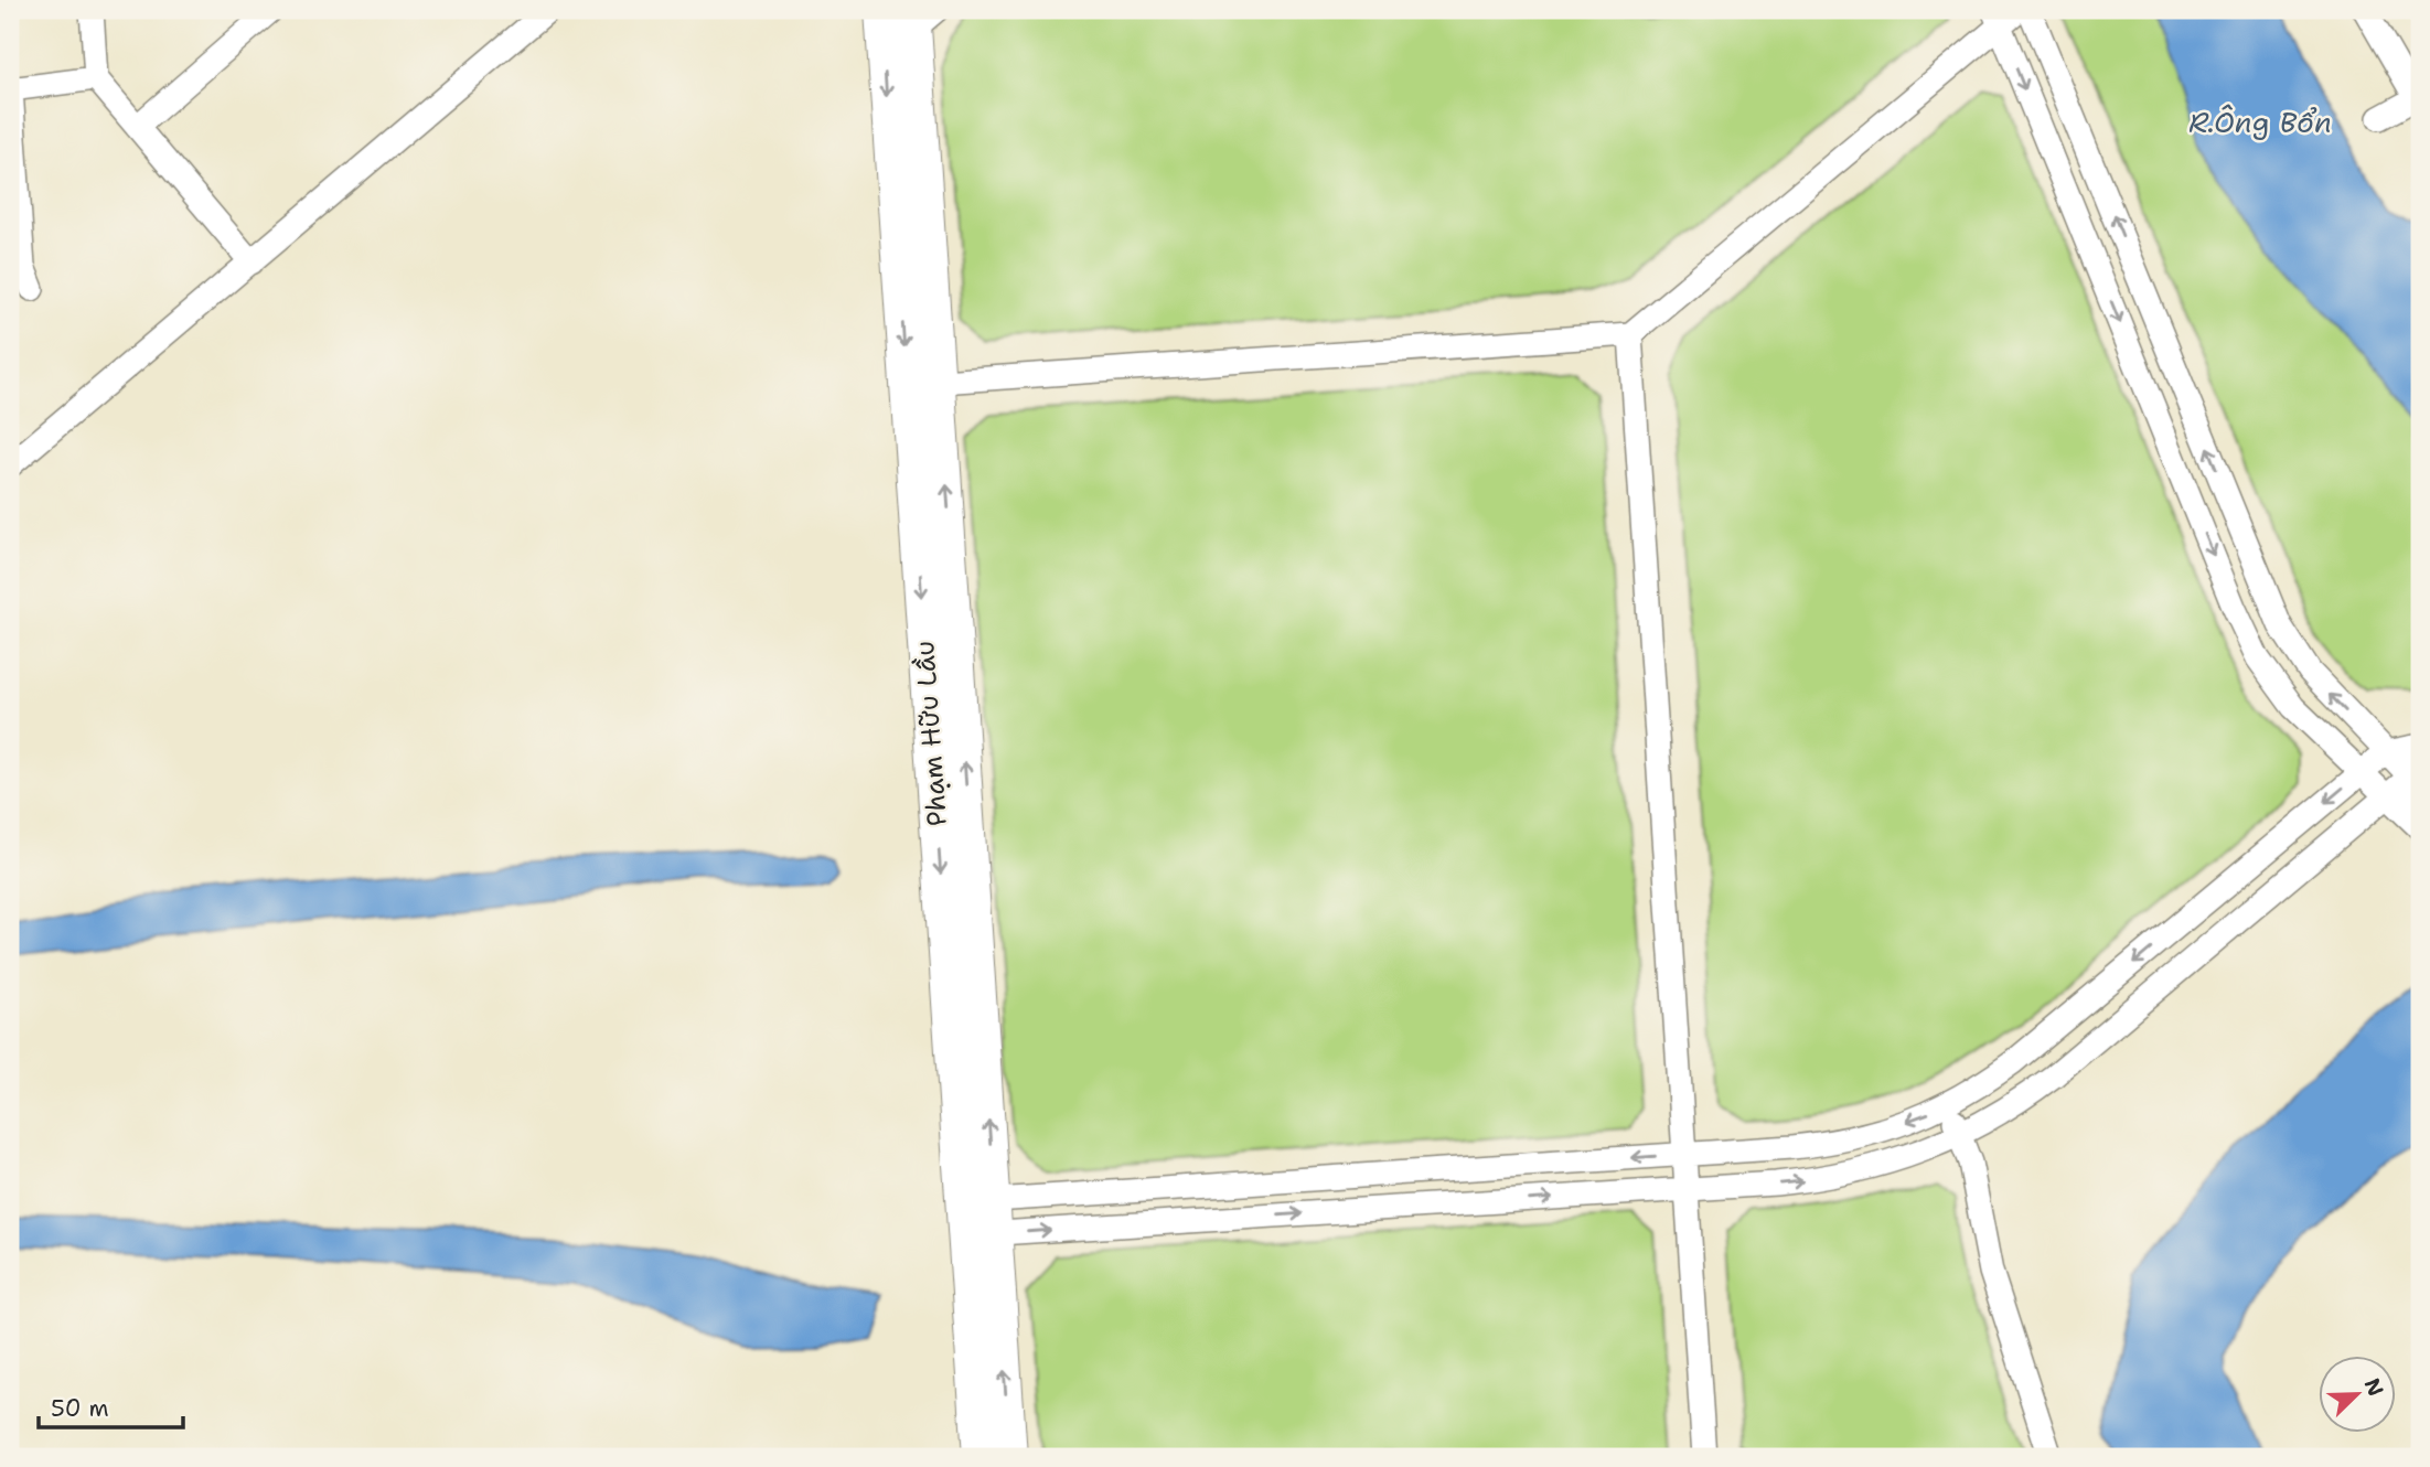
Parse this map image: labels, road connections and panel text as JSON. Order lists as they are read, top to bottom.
{
  "streets": {
    "main road": ["Phạm Hữu Lầu"]
  },
  "water": ["R.Ông Bổn"],
  "scale_bar": "50 m",
  "north": "top right"
}
